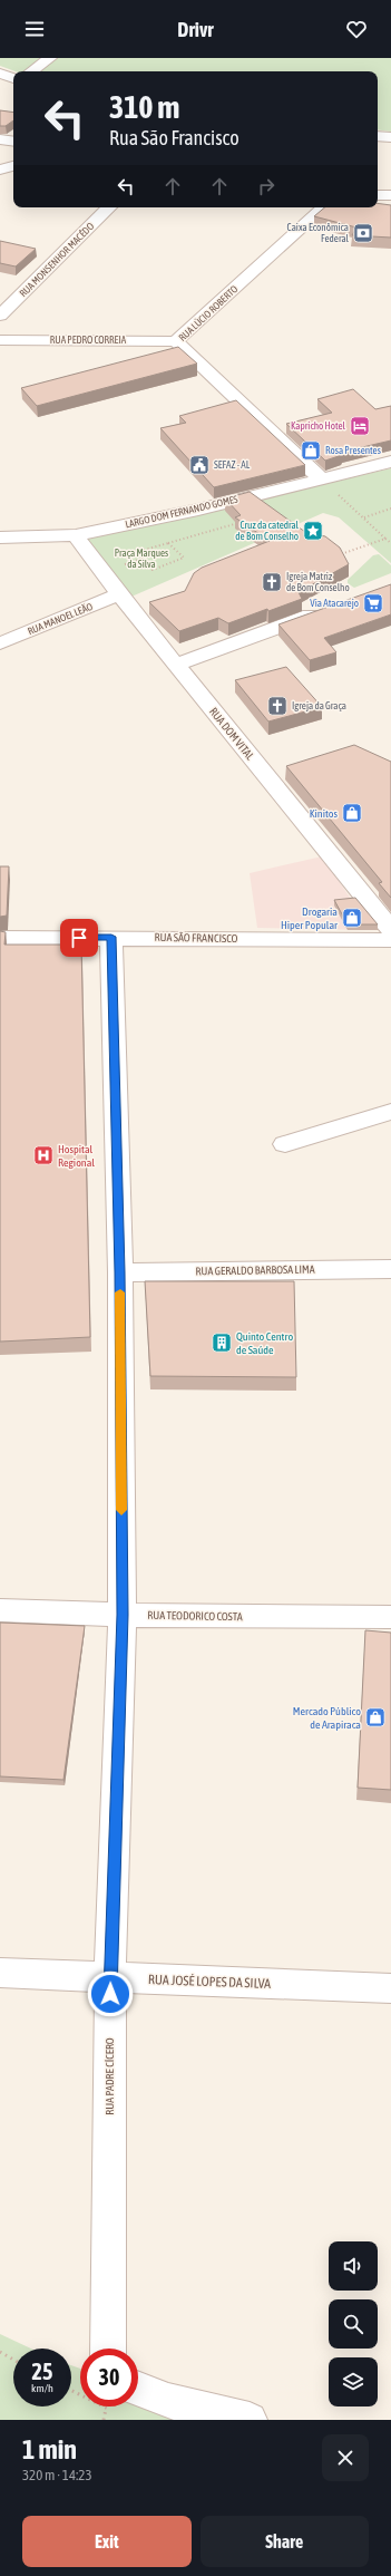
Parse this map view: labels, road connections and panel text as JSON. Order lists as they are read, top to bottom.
{
  "streets": {
    "street": [
      "RUA MONSENHOR MACÊDO",
      "RUA LÚCIO ROBERTO",
      "RUA PEDRO CORREIA",
      "LARGO DOM FERNANDO GOMES",
      "RUA MANOEL LEÃO",
      "RUA DOM VITAL",
      "RUA SÃO FRANCISCO",
      "RUA GERALDO BARBOSA LIMA",
      "RUA TEODORICO COSTA",
      "RUA JOSÉ LOPES DA SILVA",
      "RUA PADRE CÍCERO"
    ]
  },
  "crossings": [
    ["RUA LÚCIO ROBERTO", "RUA PEDRO CORREIA"],
    ["RUA LÚCIO ROBERTO", "LARGO DOM FERNANDO GOMES"],
    ["LARGO DOM FERNANDO GOMES", "RUA DOM VITAL"],
    ["RUA MANOEL LEÃO", "RUA DOM VITAL"],
    ["RUA SÃO FRANCISCO", "RUA PADRE CÍCERO"],
    ["RUA GERALDO BARBOSA LIMA", "RUA PADRE CÍCERO"],
    ["RUA TEODORICO COSTA", "RUA PADRE CÍCERO"],
    ["RUA JOSÉ LOPES DA SILVA", "RUA PADRE CÍCERO"]
  ],
  "parks": ["Praça Marques da Silva"],
  "places": {
    "bank": ["Caixa Econômica Federal"],
    "hotel": ["Kapricho Hotel"],
    "shop": [
      "Rosa Presentes",
      "Kinitos",
      "Drogaria Hiper Popular",
      "Mercado Público de Arapiraca"
    ],
    "public building": ["SEFAZ - AL"],
    "place": ["Cruz da catedral de Bom Conselho"],
    "church": ["Igreja Matriz de Bom Conselho", "Igreja da Graça"],
    "supermarket": ["Via Atacarejo"],
    "hospital": ["Hospital Regional"],
    "building": ["Quinto Centro de Saúde"]
  },
  "page": {
    "header": "Drivr",
    "turn": ["310 m", "Rua São Francisco"],
    "speed": "25 km/h",
    "limit": "30",
    "heading": ["1 min", "320 m · 14:23"],
    "buttons": ["Exit", "Share"]
  }
}
